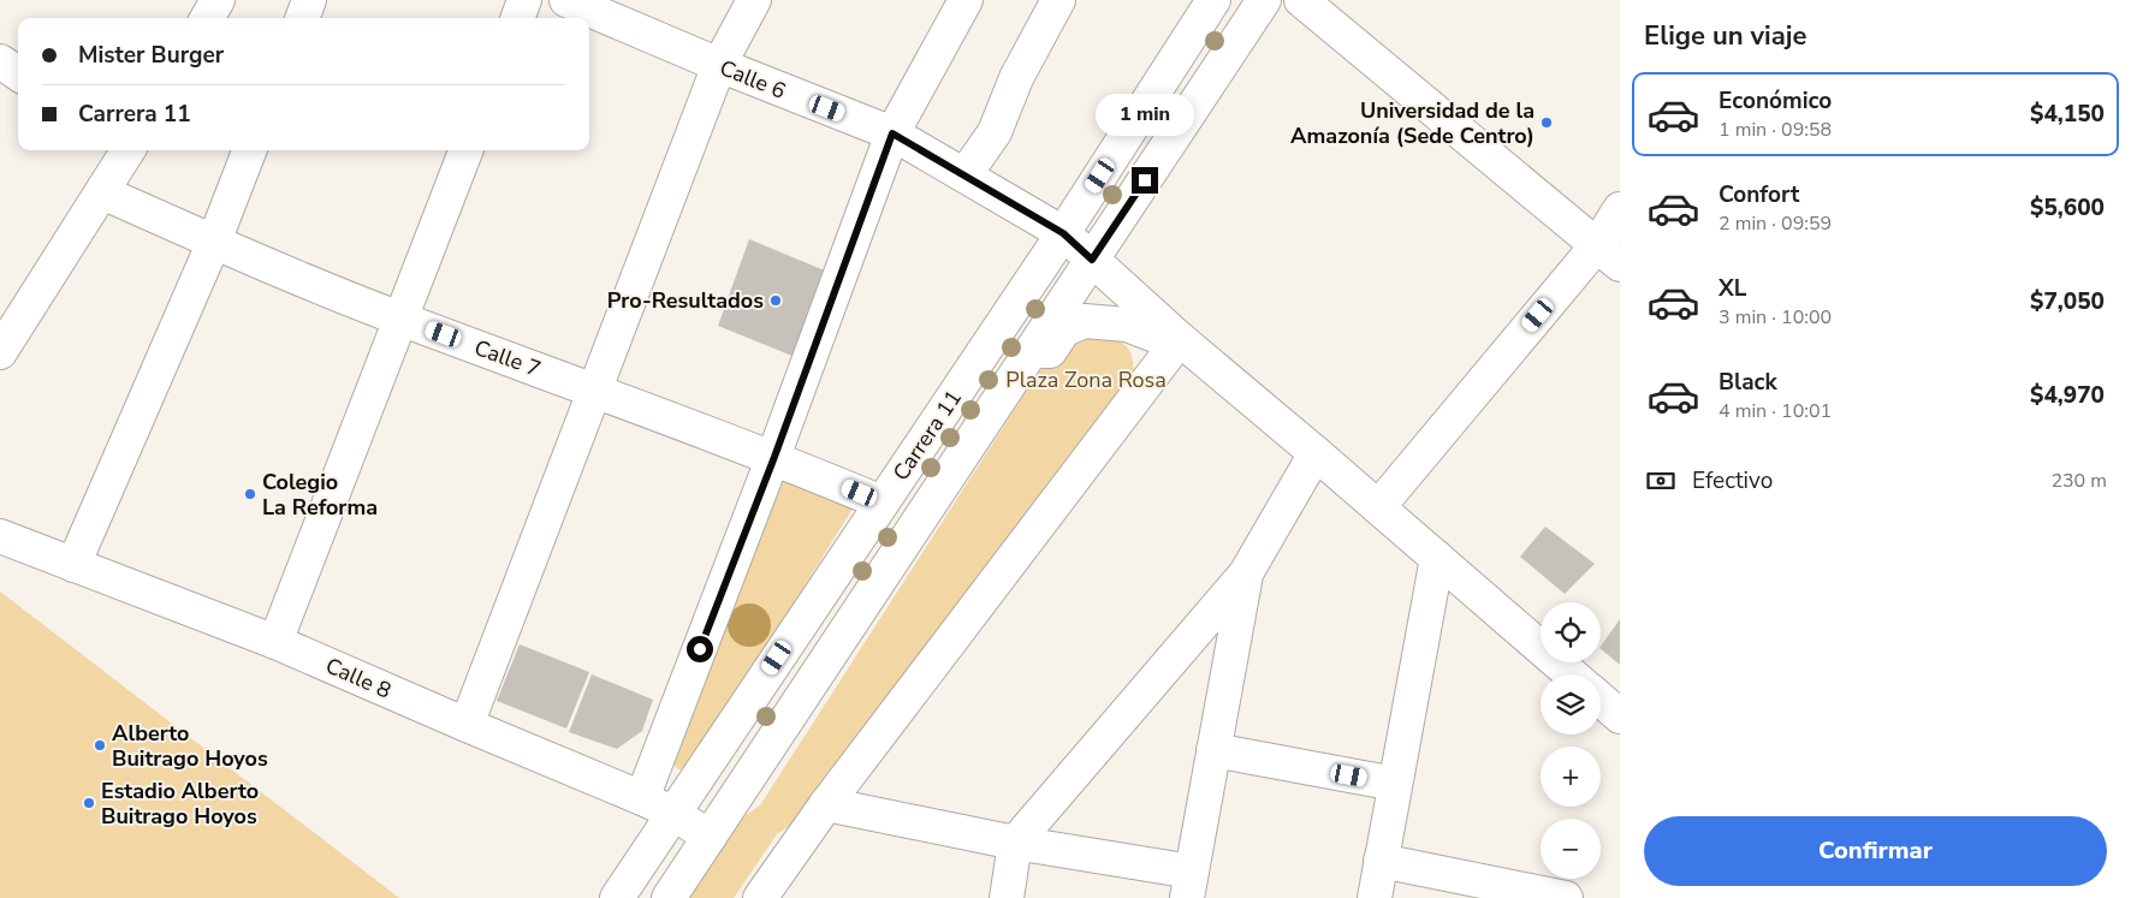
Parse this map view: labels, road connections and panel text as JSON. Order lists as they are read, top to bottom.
{
  "streets": {
    "street": [
      "Calle 6",
      "Calle 7",
      "Carrera 11",
      "Calle 8"
    ]
  },
  "crossings": [
    ["Calle 6", "Carrera 11"],
    ["Calle 7", "Carrera 11"],
    ["Carrera 11", "Calle 8"]
  ],
  "parks": ["Plaza Zona Rosa"],
  "places": [
    "Universidad de la Amazonía (Sede Centro)",
    "Pro-Resultados",
    "Colegio La Reforma",
    "Alberto Buitrago Hoyos",
    "Estadio Alberto Buitrago Hoyos"
  ],
  "page": {
    "heading": "Elige un viaje",
    "banner": ["Mister Burger", "Carrera 11"],
    "list": [
      {
        "name": "Económico",
        "note": "1 min · 09:58",
        "value": "$4,150"
      },
      {
        "name": "Confort",
        "note": "2 min · 09:59",
        "value": "$5,600"
      },
      {
        "name": "XL",
        "note": "3 min · 10:00",
        "value": "$7,050"
      },
      {
        "name": "Black",
        "note": "4 min · 10:01",
        "value": "$4,970"
      }
    ],
    "bubble": "1 min",
    "pay": ["Efectivo", "230 m"],
    "map_buttons": ["+", "−"],
    "buttons": "Confirmar"
  }
}
